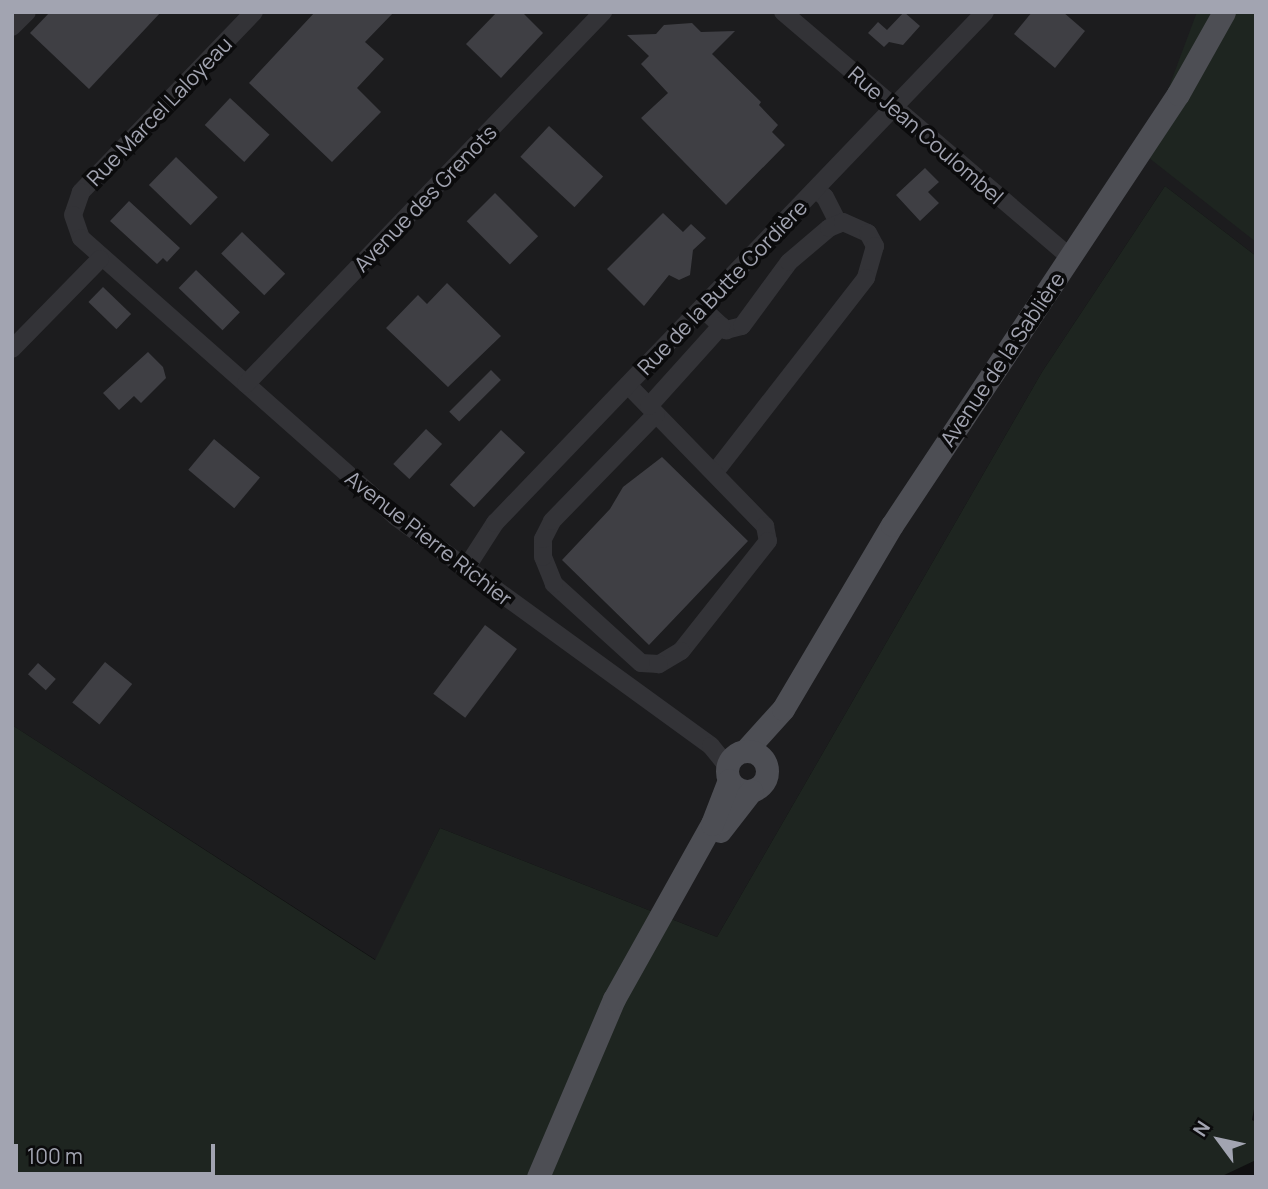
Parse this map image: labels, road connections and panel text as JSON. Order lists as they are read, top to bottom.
{
  "streets": {
    "main road": ["Avenue de la Sablière"],
    "street": [
      "Rue Marcel Laloyeau",
      "Rue Jean Coulombel",
      "Avenue des Grenots",
      "Rue de la Butte Cordière",
      "Avenue Pierre Richier"
    ]
  },
  "crossings": [
    ["Rue Marcel Laloyeau", "Avenue Pierre Richier"],
    ["Rue Jean Coulombel", "Rue de la Butte Cordière"],
    ["Rue Jean Coulombel", "Avenue de la Sablière"],
    ["Avenue des Grenots", "Avenue Pierre Richier"],
    ["Rue de la Butte Cordière", "Avenue Pierre Richier"],
    ["Avenue de la Sablière", "Avenue Pierre Richier"]
  ],
  "scale_bar": "100 m",
  "north": "top left"
}
